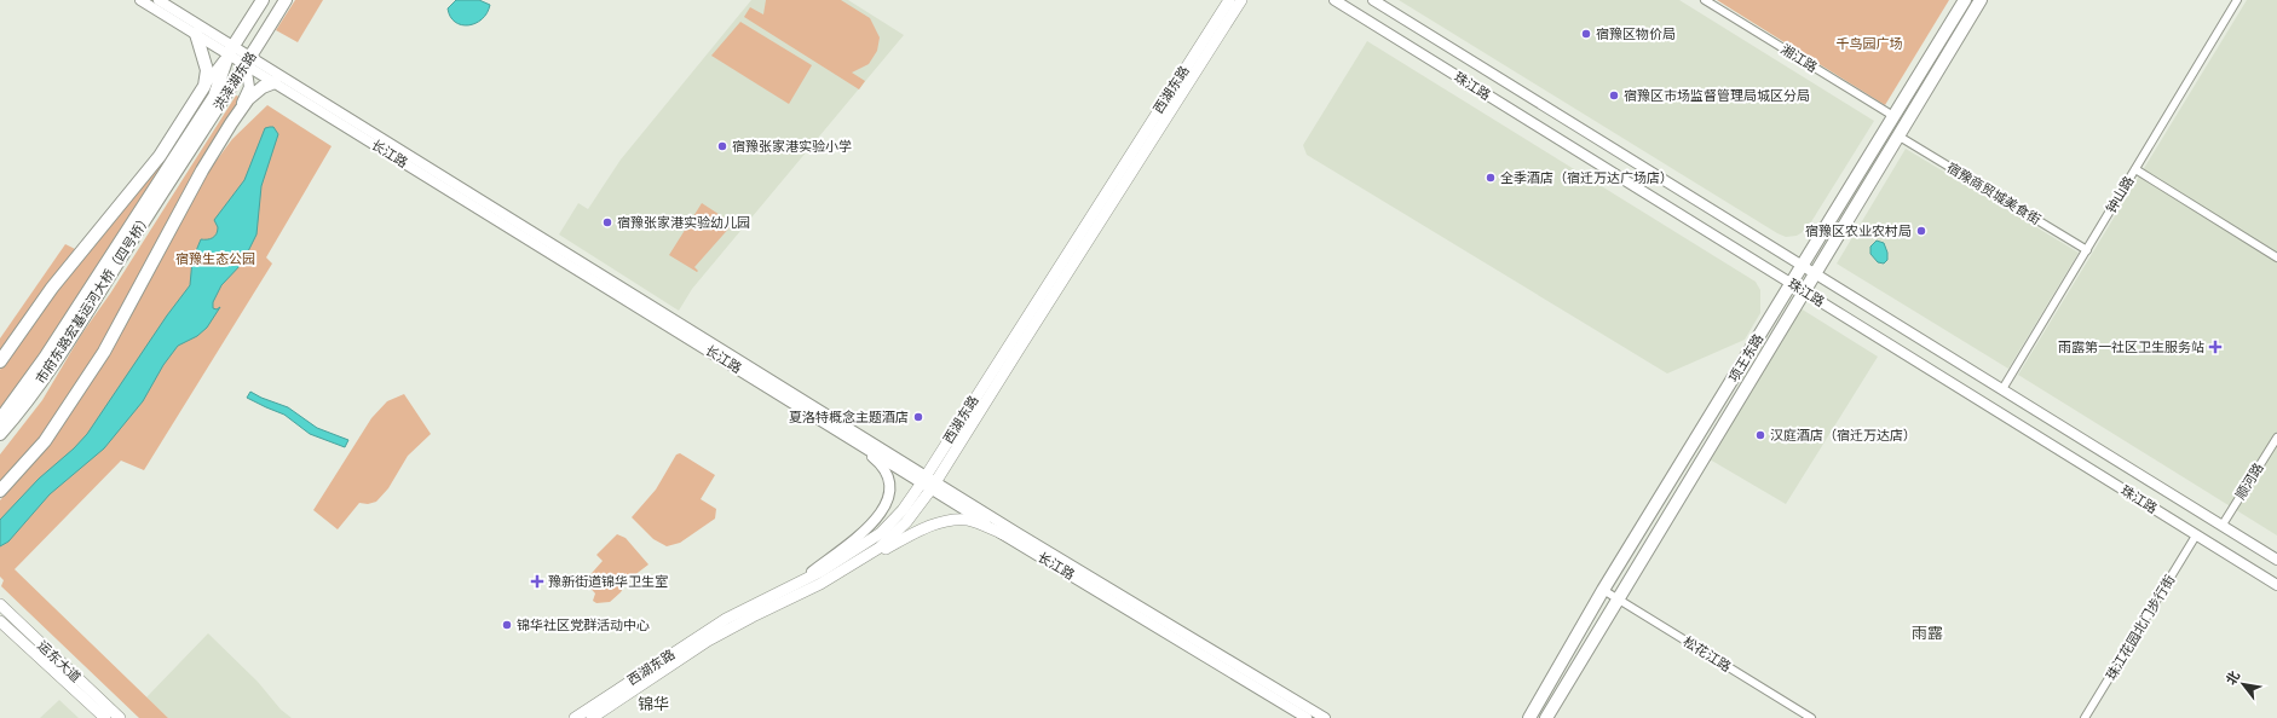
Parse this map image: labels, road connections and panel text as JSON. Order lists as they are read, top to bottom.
{
  "streets": {
    "main road": [
      "洪泽湖东路",
      "西湖东路",
      "市府东路宏基运河大桥（四号桥）",
      "项王东路",
      "运东大道"
    ],
    "street": [
      "湘江路",
      "珠江路",
      "长江路",
      "宿豫商贸城美食街",
      "钟山路",
      "顺河路",
      "珠江花园北门步行街",
      "松花江路"
    ]
  },
  "crossings": [
    ["湘江路", "项王东路"],
    ["洪泽湖东路", "长江路"],
    ["洪泽湖东路", "市府东路宏基运河大桥（四号桥）"],
    ["珠江路", "钟山路"],
    ["珠江路", "项王东路"],
    ["珠江路", "顺河路"],
    ["珠江路", "珠江花园北门步行街"],
    ["西湖东路", "长江路"],
    ["宿豫商贸城美食街", "钟山路"],
    ["宿豫商贸城美食街", "项王东路"],
    ["项王东路", "松花江路"]
  ],
  "districts": ["雨露", "锦华"],
  "parks": ["千鸟园广场", "宿豫生态公园"],
  "places": {
    "other": [
      "宿豫区物价局",
      "宿豫区市场监督管理局城区分局",
      "宿豫张家港实验小学",
      "全季酒店（宿迁万达广场店）",
      "宿豫张家港实验幼儿园",
      "宿豫区农业农村局",
      "夏洛特概念主题酒店",
      "汉庭酒店（宿迁万达店）",
      "锦华社区党群活动中心"
    ],
    "health": ["雨露第一社区卫生服务站", "豫新街道锦华卫生室"]
  },
  "north": "top left"
}
